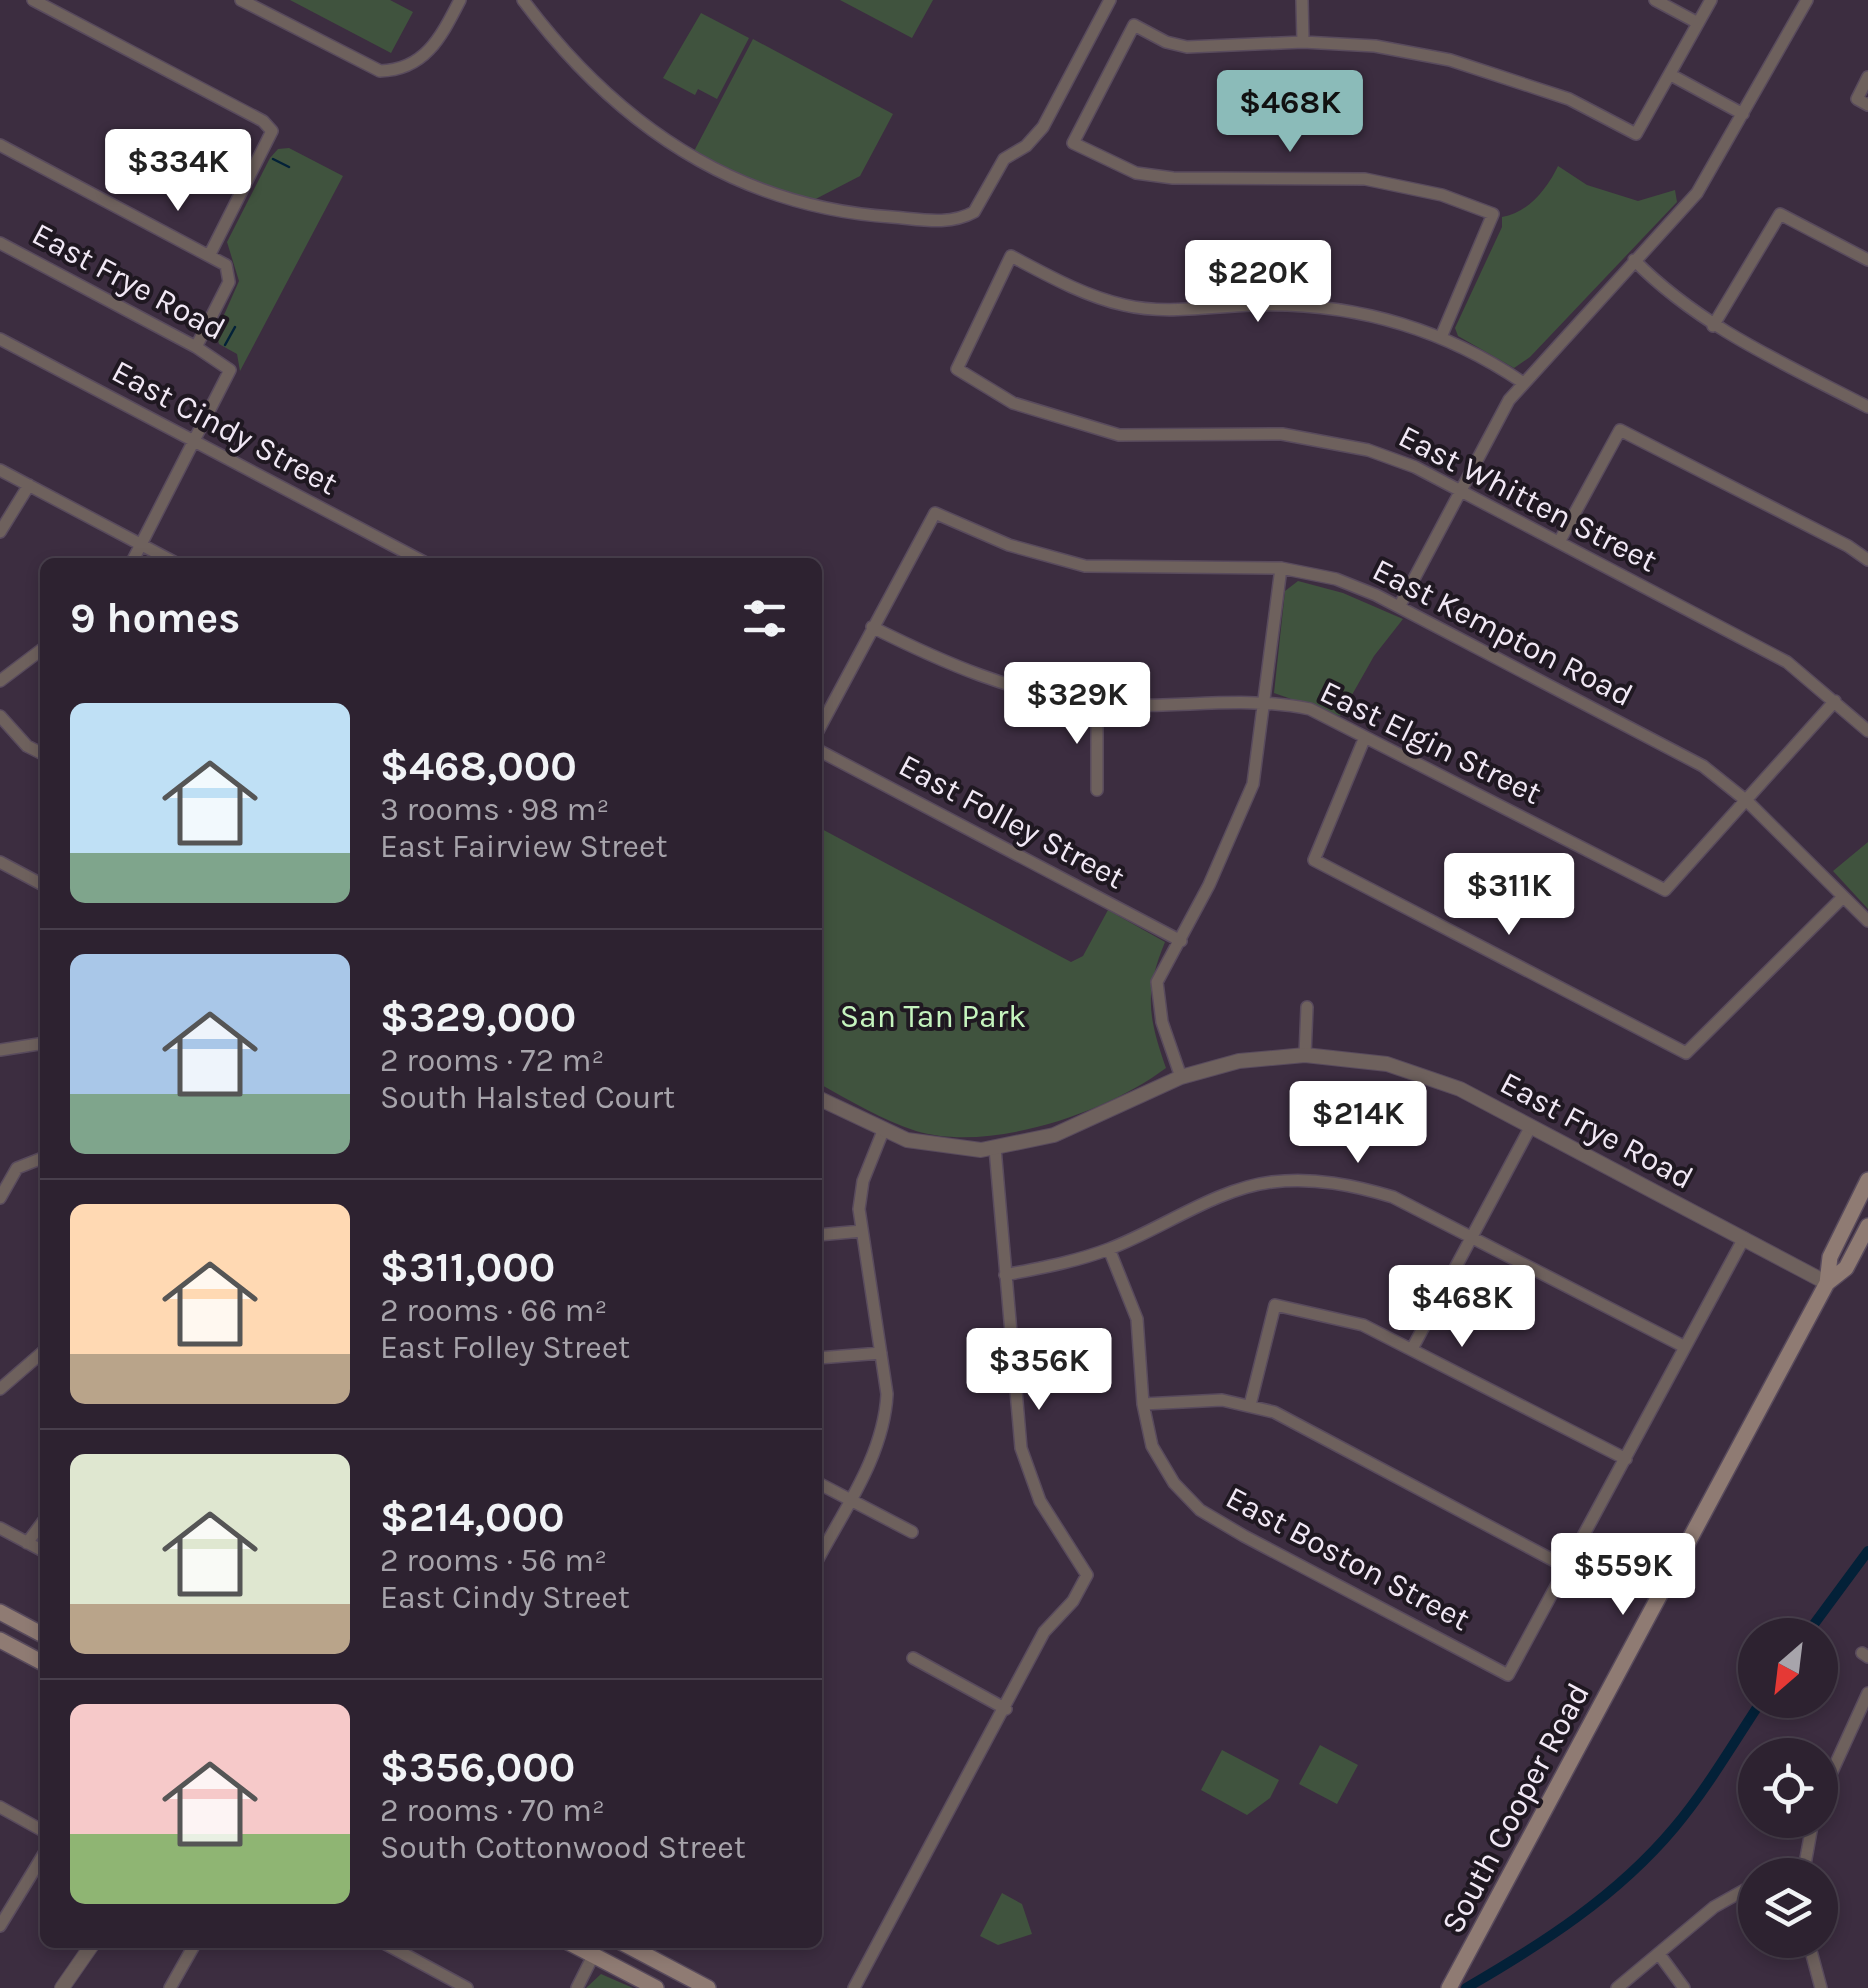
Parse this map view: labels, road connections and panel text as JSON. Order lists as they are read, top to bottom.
{
  "streets": {
    "main road": ["South Cooper Road"],
    "street": [
      "East Frye Road",
      "East Cindy Street",
      "East Whitten Street",
      "East Kempton Road",
      "East Elgin Street",
      "East Folley Street",
      "East Boston Street"
    ]
  },
  "crossings": [
    ["East Frye Road", "East Cindy Street"],
    ["East Frye Road", "South Cooper Road"],
    ["East Kempton Road", "East Elgin Street"]
  ],
  "parks": ["San Tan Park"],
  "north": "bottom left",
  "page": {
    "price": [
      "$468K",
      "$334K",
      "$220K",
      "$329K",
      "$311K",
      "$214K",
      "$468K",
      "$356K",
      "$559K"
    ],
    "heading": "9 homes",
    "list": [
      {
        "name": "$468,000",
        "note": "3 rooms · 98 m² · East Fairview Street"
      },
      {
        "name": "$329,000",
        "note": "2 rooms · 72 m² · South Halsted Court"
      },
      {
        "name": "$311,000",
        "note": "2 rooms · 66 m² · East Folley Street"
      },
      {
        "name": "$214,000",
        "note": "2 rooms · 56 m² · East Cindy Street"
      },
      {
        "name": "$356,000",
        "note": "2 rooms · 70 m² · South Cottonwood Street"
      }
    ]
  }
}
